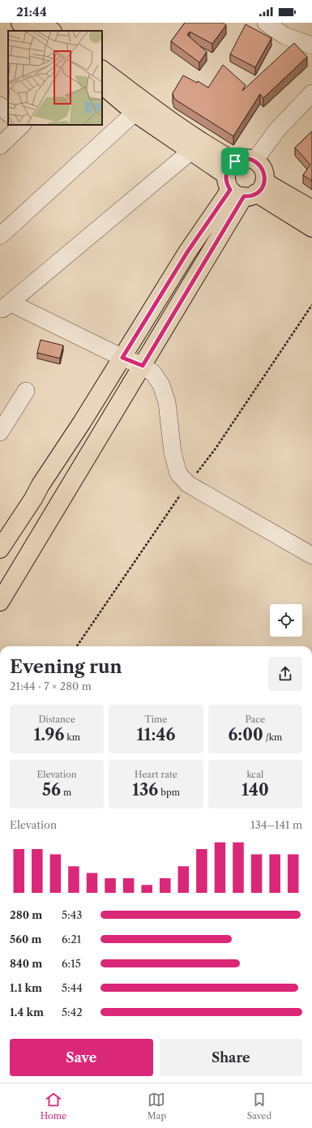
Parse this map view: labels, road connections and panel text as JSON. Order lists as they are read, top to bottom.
{
  "page": {
    "status": "21:44",
    "heading": ["Evening run", "21:44 · 7 × 280 m"],
    "stats": [
      ["Distance", "1.96 km"],
      ["Time", "11:46"],
      ["Pace", "6:00 /km"],
      ["Elevation", "56 m"],
      ["Heart rate", "136 bpm"],
      ["kcal", "140"]
    ],
    "chart": ["Elevation", "134–141 m"],
    "list": [
      {
        "name": "280 m",
        "note": "5:43"
      },
      {
        "name": "560 m",
        "note": "6:21"
      },
      {
        "name": "840 m",
        "note": "6:15"
      },
      {
        "name": "1.1 km",
        "note": "5:44"
      },
      {
        "name": "1.4 km",
        "note": "5:42"
      }
    ],
    "buttons": ["Save", "Share"],
    "tabs": ["Home", "Map", "Saved"]
  }
}
